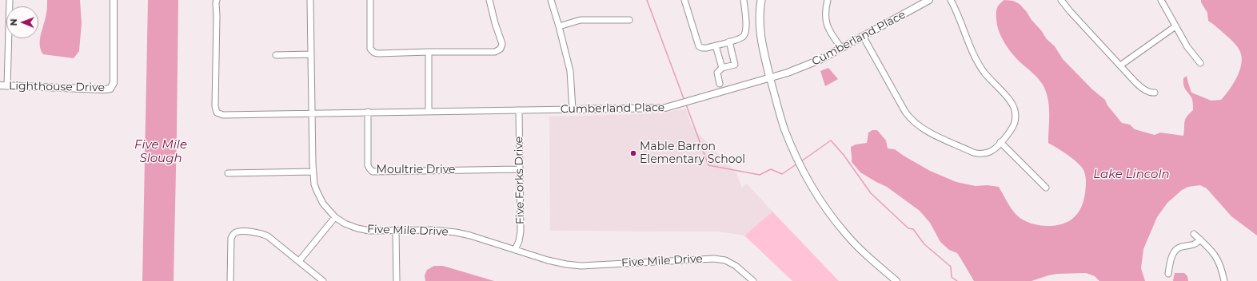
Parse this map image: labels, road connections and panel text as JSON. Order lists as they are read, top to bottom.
{
  "streets": {
    "street": [
      "Cumberland Place",
      "Lighthouse Drive",
      "Moultrie Drive",
      "Five Forks Drive",
      "Five Mile Drive"
    ]
  },
  "crossings": [
    ["Cumberland Place", "Moultrie Drive"],
    ["Cumberland Place", "Five Forks Drive"],
    ["Cumberland Place", "Five Mile Drive"],
    ["Moultrie Drive", "Five Forks Drive"],
    ["Five Forks Drive", "Five Mile Drive"]
  ],
  "water": ["Five Mile Slough", "Lake Lincoln"],
  "places": ["Mable Barron Elementary School"],
  "north": "left"
}
